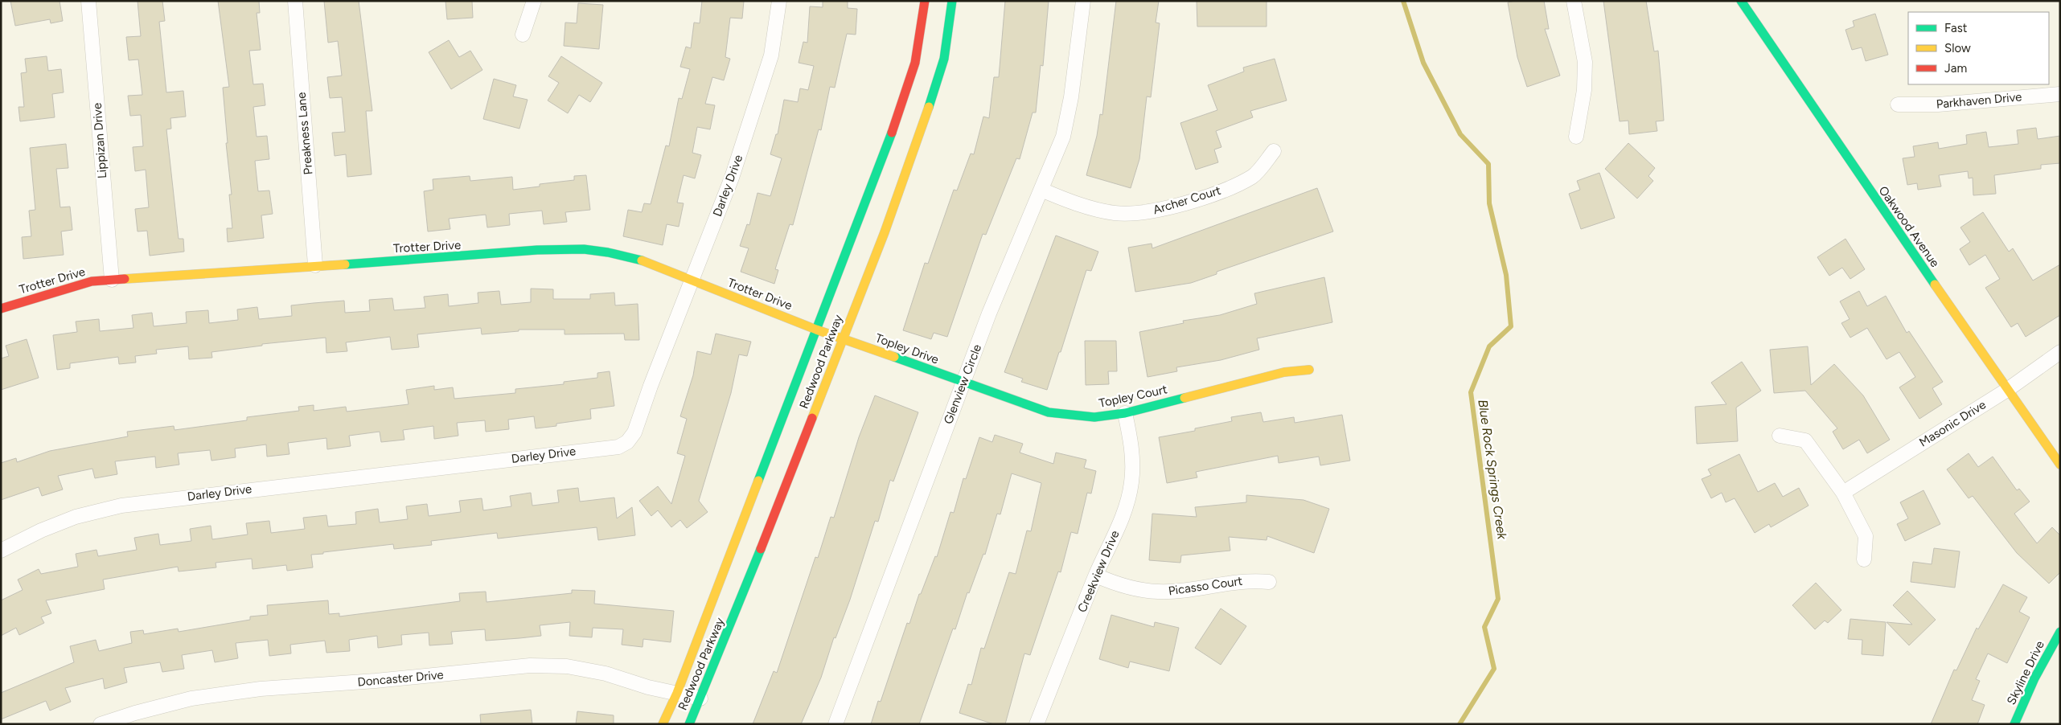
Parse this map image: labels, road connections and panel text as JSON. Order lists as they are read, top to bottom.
{
  "streets": {
    "main road": [
      "Oakwood Avenue",
      "Trotter Drive",
      "Topley Drive",
      "Redwood Parkway",
      "Topley Court",
      "Skyline Drive"
    ],
    "street": [
      "Parkhaven Drive",
      "Preakness Lane",
      "Lippizan Drive",
      "Darley Drive",
      "Archer Court",
      "Glenview Circle",
      "Masonic Drive",
      "Creekview Drive",
      "Picasso Court",
      "Doncaster Drive"
    ]
  },
  "crossings": [
    ["Preakness Lane", "Trotter Drive"],
    ["Lippizan Drive", "Trotter Drive"],
    ["Darley Drive", "Trotter Drive"],
    ["Archer Court", "Glenview Circle"],
    ["Oakwood Avenue", "Masonic Drive"],
    ["Trotter Drive", "Topley Drive"],
    ["Trotter Drive", "Redwood Parkway"],
    ["Topley Drive", "Redwood Parkway"],
    ["Topley Drive", "Glenview Circle"],
    ["Topley Drive", "Topley Court"],
    ["Redwood Parkway", "Doncaster Drive"],
    ["Glenview Circle", "Topley Court"],
    ["Topley Court", "Creekview Drive"],
    ["Creekview Drive", "Picasso Court"]
  ],
  "water": ["Blue Rock Springs Creek"],
  "legend": ["Fast", "Slow", "Jam"]
}
